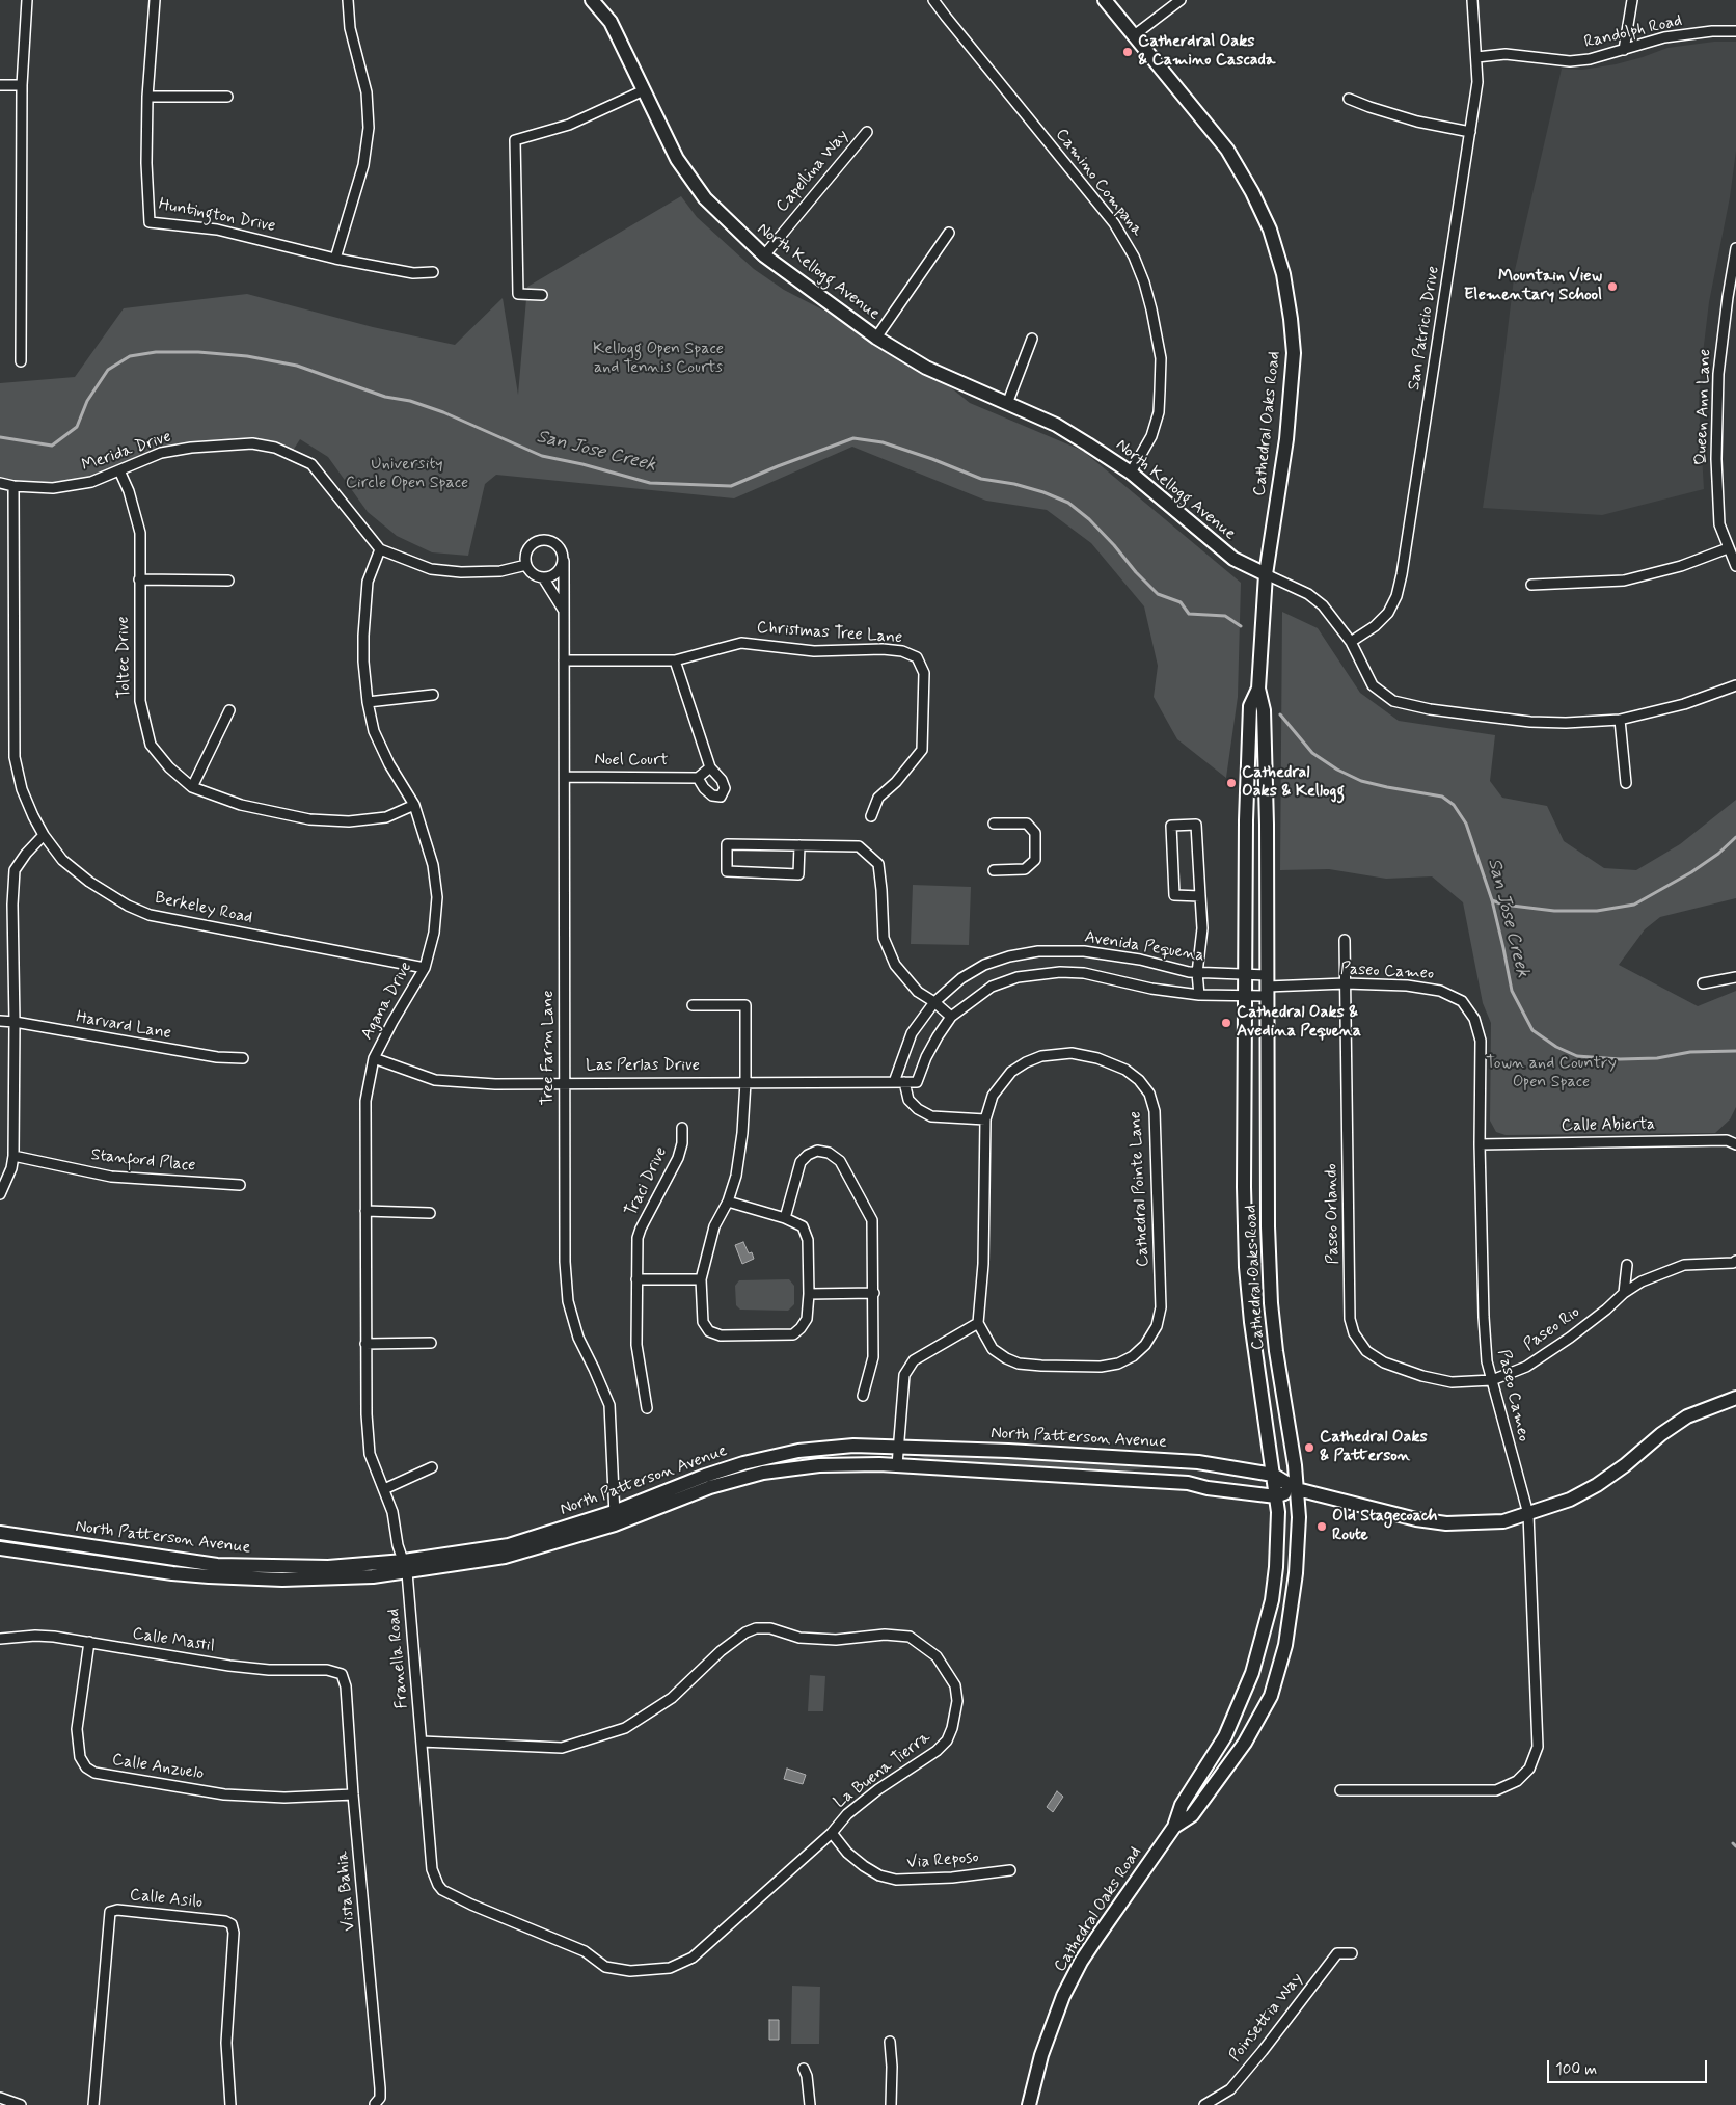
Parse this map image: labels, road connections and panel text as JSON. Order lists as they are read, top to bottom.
{
  "streets": {
    "main road": ["North Kellogg Avenue", "Cathedral Oaks Road", "North Patterson Avenue"],
    "street": [
      "Randolph Road",
      "Capellina Way",
      "Camino Compana",
      "Huntington Drive",
      "San Patricio Drive",
      "Queen Ann Lane",
      "Merida Drive",
      "Christmas Tree Lane",
      "Toltec Drive",
      "Noel Court",
      "Berkeley Road",
      "Avenida Pequena",
      "Paseo Cameo",
      "Agana Drive",
      "Harvard Lane",
      "Tree Farm Lane",
      "Las Perlas Drive",
      "Calle Abierta",
      "Stanford Place",
      "Traci Drive",
      "Cathedral Pointe Lane",
      "Paseo Orlando",
      "Paseo Rio",
      "Calle Mastil",
      "Franella Road",
      "Calle Anzuelo",
      "La Buena Tierra",
      "Via Reposo",
      "Vista Bahia",
      "Calle Asilo",
      "Poinsettia Way"
    ]
  },
  "crossings": [
    ["Randolph Road", "San Patricio Drive"],
    ["Capellina Way", "North Kellogg Avenue"],
    ["Camino Compana", "North Kellogg Avenue"],
    ["North Kellogg Avenue", "San Patricio Drive"],
    ["North Kellogg Avenue", "Cathedral Oaks Road"],
    ["Cathedral Oaks Road", "Avenida Pequena"],
    ["Cathedral Oaks Road", "Paseo Cameo"],
    ["Cathedral Oaks Road", "North Patterson Avenue"],
    ["Merida Drive", "Toltec Drive"],
    ["Merida Drive", "Berkeley Road"],
    ["Merida Drive", "Agana Drive"],
    ["Merida Drive", "Tree Farm Lane"],
    ["Christmas Tree Lane", "Tree Farm Lane"],
    ["Toltec Drive", "Agana Drive"],
    ["Noel Court", "Tree Farm Lane"],
    ["Berkeley Road", "Agana Drive"],
    ["Avenida Pequena", "Paseo Cameo"],
    ["Avenida Pequena", "Las Perlas Drive"],
    ["Paseo Cameo", "Calle Abierta"],
    ["Paseo Cameo", "Paseo Orlando"],
    ["Paseo Cameo", "Paseo Rio"],
    ["Paseo Cameo", "North Patterson Avenue"],
    ["Agana Drive", "Las Perlas Drive"],
    ["Agana Drive", "North Patterson Avenue"],
    ["Agana Drive", "Franella Road"],
    ["Tree Farm Lane", "Las Perlas Drive"],
    ["Tree Farm Lane", "North Patterson Avenue"],
    ["Paseo Orlando", "Paseo Rio"],
    ["North Patterson Avenue", "Franella Road"],
    ["Calle Mastil", "Calle Anzuelo"],
    ["Calle Mastil", "Vista Bahia"],
    ["Franella Road", "La Buena Tierra"],
    ["Calle Anzuelo", "Vista Bahia"],
    ["La Buena Tierra", "Via Reposo"]
  ],
  "water": ["San Jose Creek"],
  "parks": ["Kellogg Open Space and Tennis Courts", "University Circle Open Space", "Town and Country Open Space"],
  "places": [
    "Catherdral Oaks & Camino Cascada",
    "Mountain View Elementary School",
    "Cathedral Oaks & Kellogg",
    "Cathedral Oaks & Avedina Pequena",
    "Cathedral Oaks & Patterson",
    "Old Stagecoach Route"
  ],
  "scale_bar": "100 m"
}
